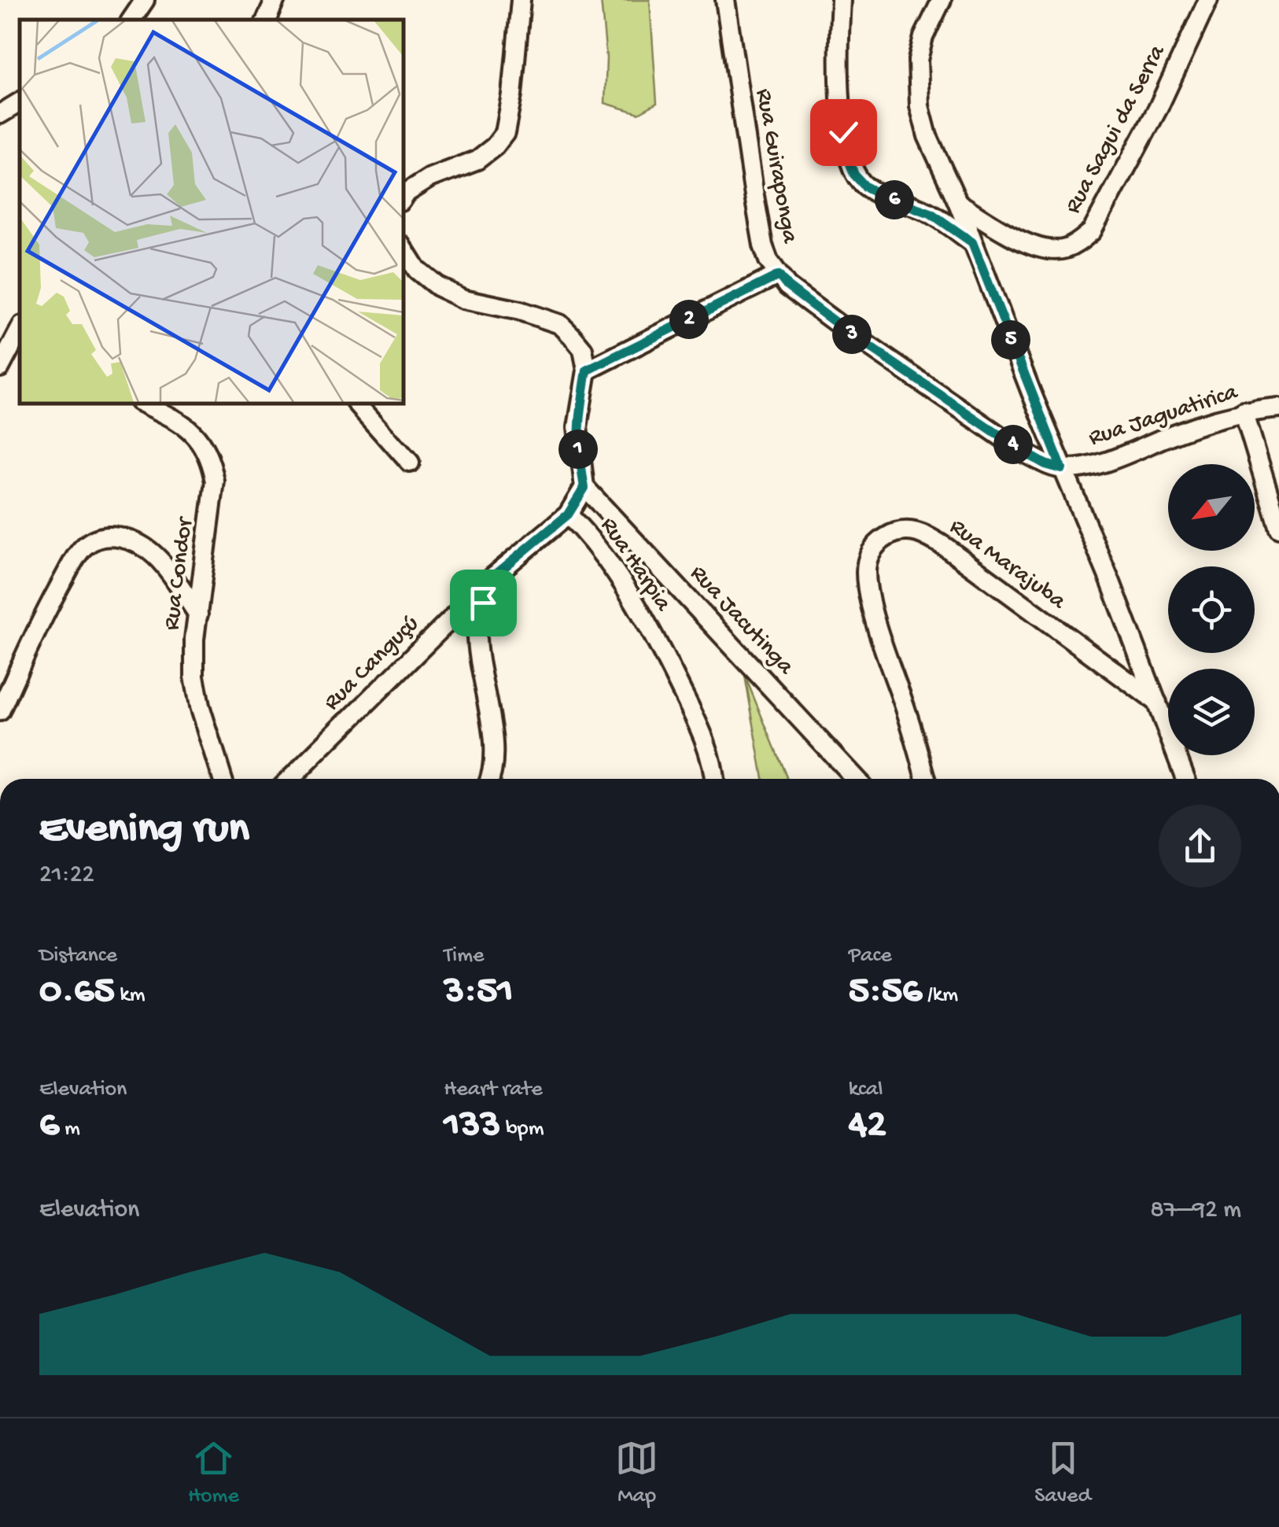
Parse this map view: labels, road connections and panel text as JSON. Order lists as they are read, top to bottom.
{
  "streets": {
    "street": [
      "Rua Sagui da Serra",
      "Rua Guiraponga",
      "Rua Jaguatirica",
      "Rua Harpia",
      "Rua Marajuba",
      "Rua Condor",
      "Rua Jacutinga",
      "Rua Canguçú"
    ]
  },
  "crossings": [
    ["Rua Guiraponga", "Rua Jaguatirica"],
    ["Rua Harpia", "Rua Jacutinga"],
    ["Rua Harpia", "Rua Canguçú"]
  ],
  "north": "bottom left",
  "page": {
    "pins": [
      "6",
      "2",
      "3",
      "5",
      "4",
      "1"
    ],
    "heading": ["Evening run", "21:22"],
    "stats": [
      ["Distance", "0.65 km"],
      ["Time", "3:51"],
      ["Pace", "5:56 /km"],
      ["Elevation", "6 m"],
      ["Heart rate", "133 bpm"],
      ["kcal", "42"]
    ],
    "chart": ["Elevation", "87–92 m"],
    "tabs": ["Home", "Map", "Saved"]
  }
}
